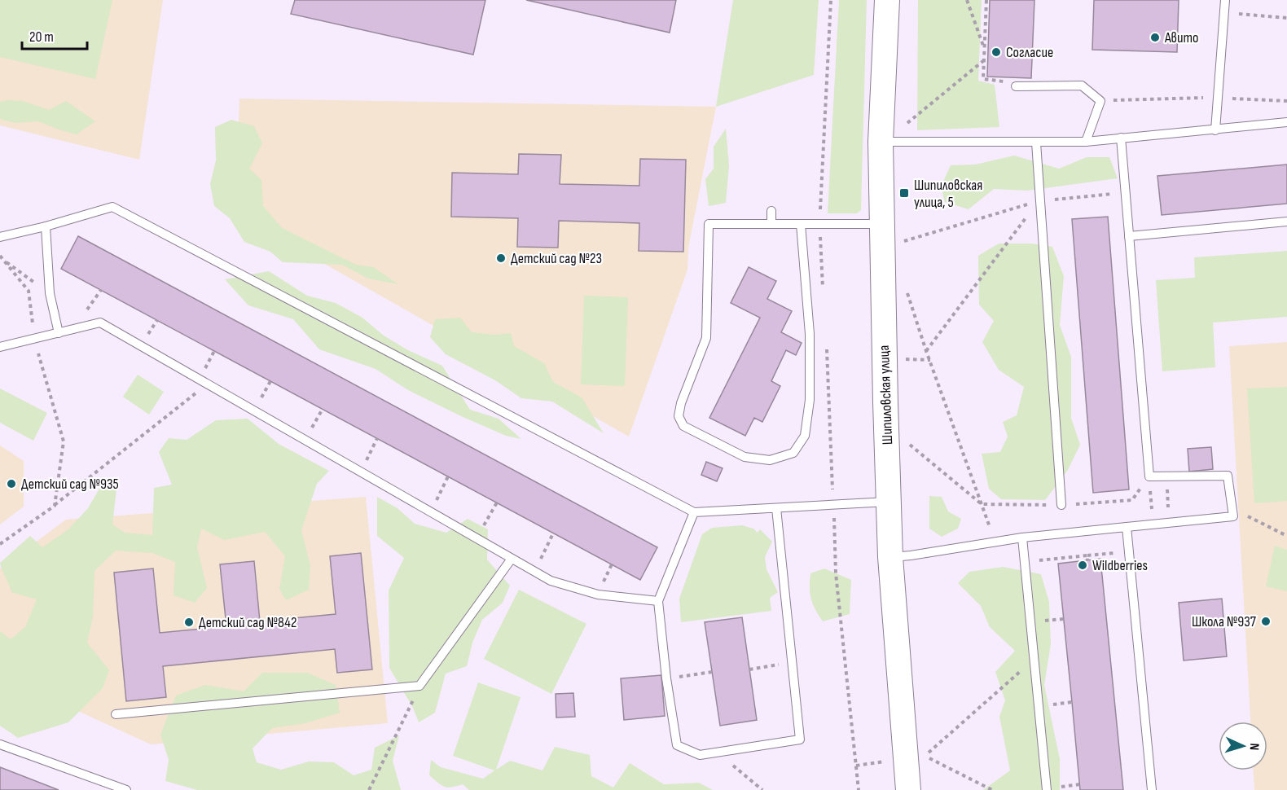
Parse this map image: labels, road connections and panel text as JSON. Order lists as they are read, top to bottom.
{
  "streets": {
    "main road": ["Шипиловская улица"]
  },
  "places": {
    "other": [
      "Авито",
      "Согласие",
      "Детский сад №23",
      "Детский сад №935",
      "Wildberries",
      "Школа №937",
      "Детский сад №842"
    ],
    "transit": ["Шипиловская улица, 5"]
  },
  "scale_bar": "20 m",
  "north": "right"
}
